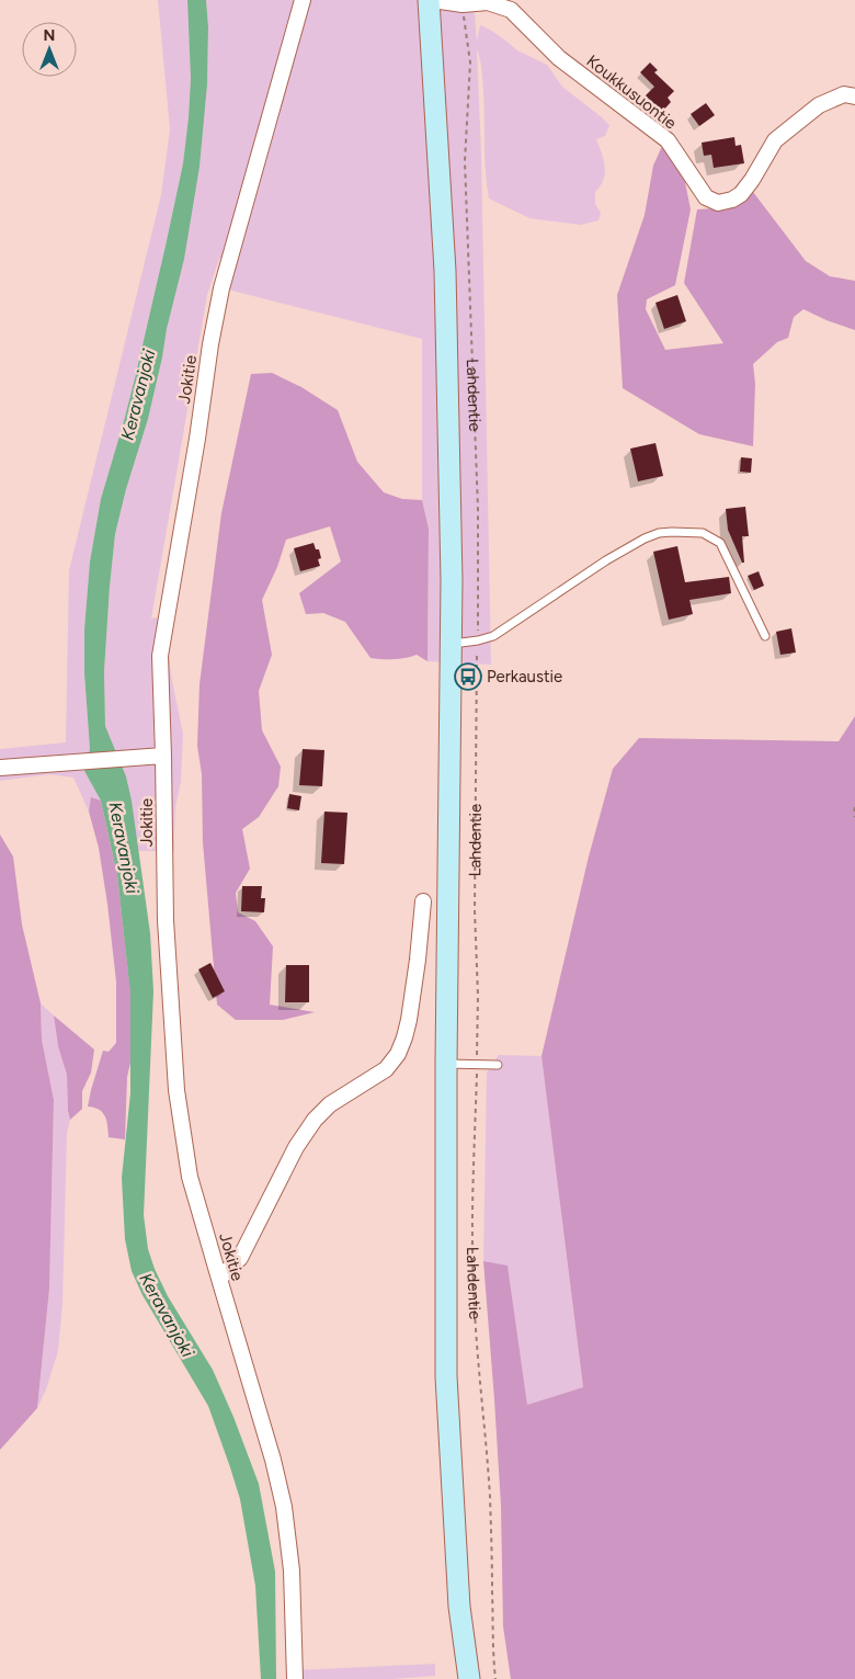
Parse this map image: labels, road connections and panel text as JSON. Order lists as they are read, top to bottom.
{
  "streets": {
    "main road": ["Lahdentie"],
    "street": ["Koukkusuontie", "Jokitie"]
  },
  "crossings": [
    ["Koukkusuontie", "Lahdentie"]
  ],
  "water": ["Keravanjoki"],
  "places": {
    "bus stop": ["Perkaustie"]
  },
  "north": "top"
}
